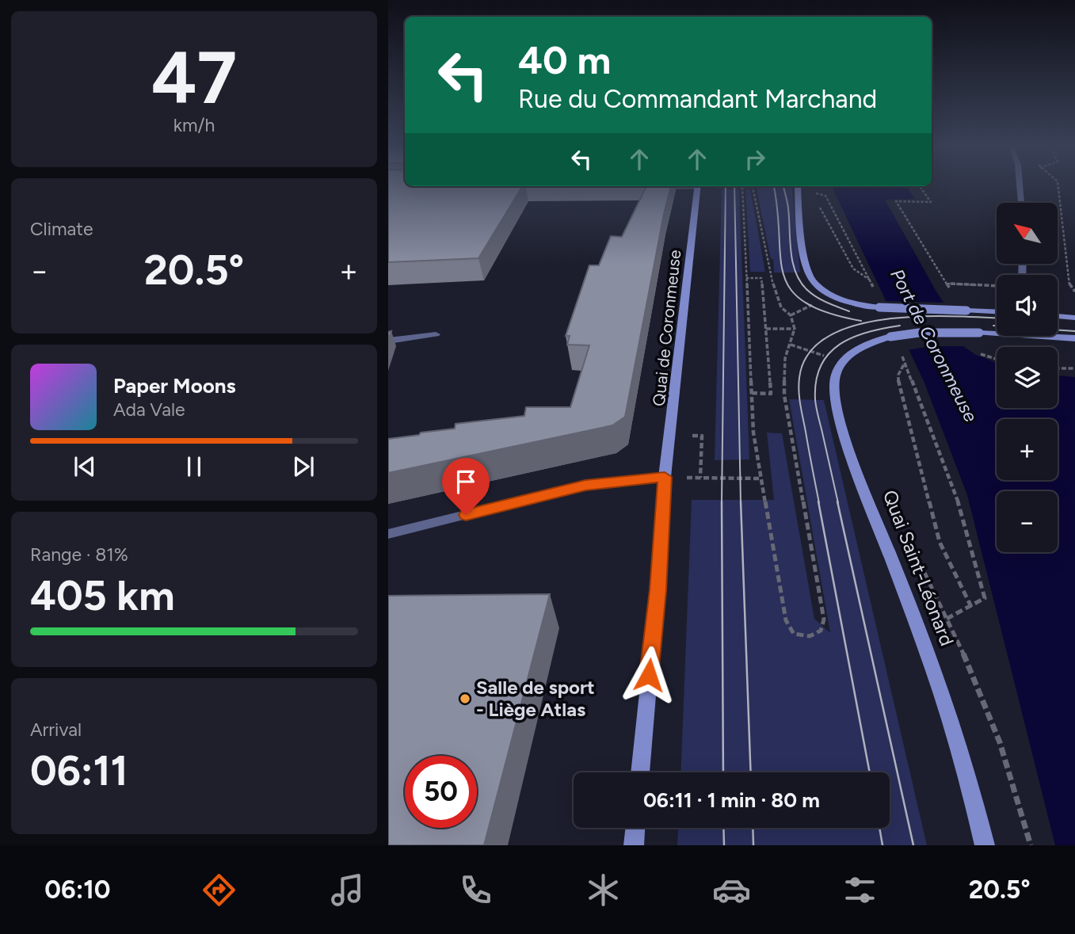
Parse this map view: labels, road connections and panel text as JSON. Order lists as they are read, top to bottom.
{
  "streets": {
    "street": ["Quai de Coronmeuse", "Quai Saint-Léonard"]
  },
  "water": ["Port de Coronmeuse"],
  "places": ["Salle de sport - Liège Atlas"],
  "north": "top left",
  "page": {
    "tile": [
      ["47", "km/h"],
      "Climate",
      ["Range · 81%", "405 km"],
      ["Arrival", "06:11"]
    ],
    "turn": ["40 m", "Rue du Commandant Marchand"],
    "map_buttons": ["+", "−"],
    "heat": ["−", "20.5°", "+"],
    "song": ["Paper Moons", "Ada Vale"],
    "limit": "50",
    "trip": "06:11 · 1 min · 80 m",
    "tabs": ["06:10", "20.5°"]
  }
}
